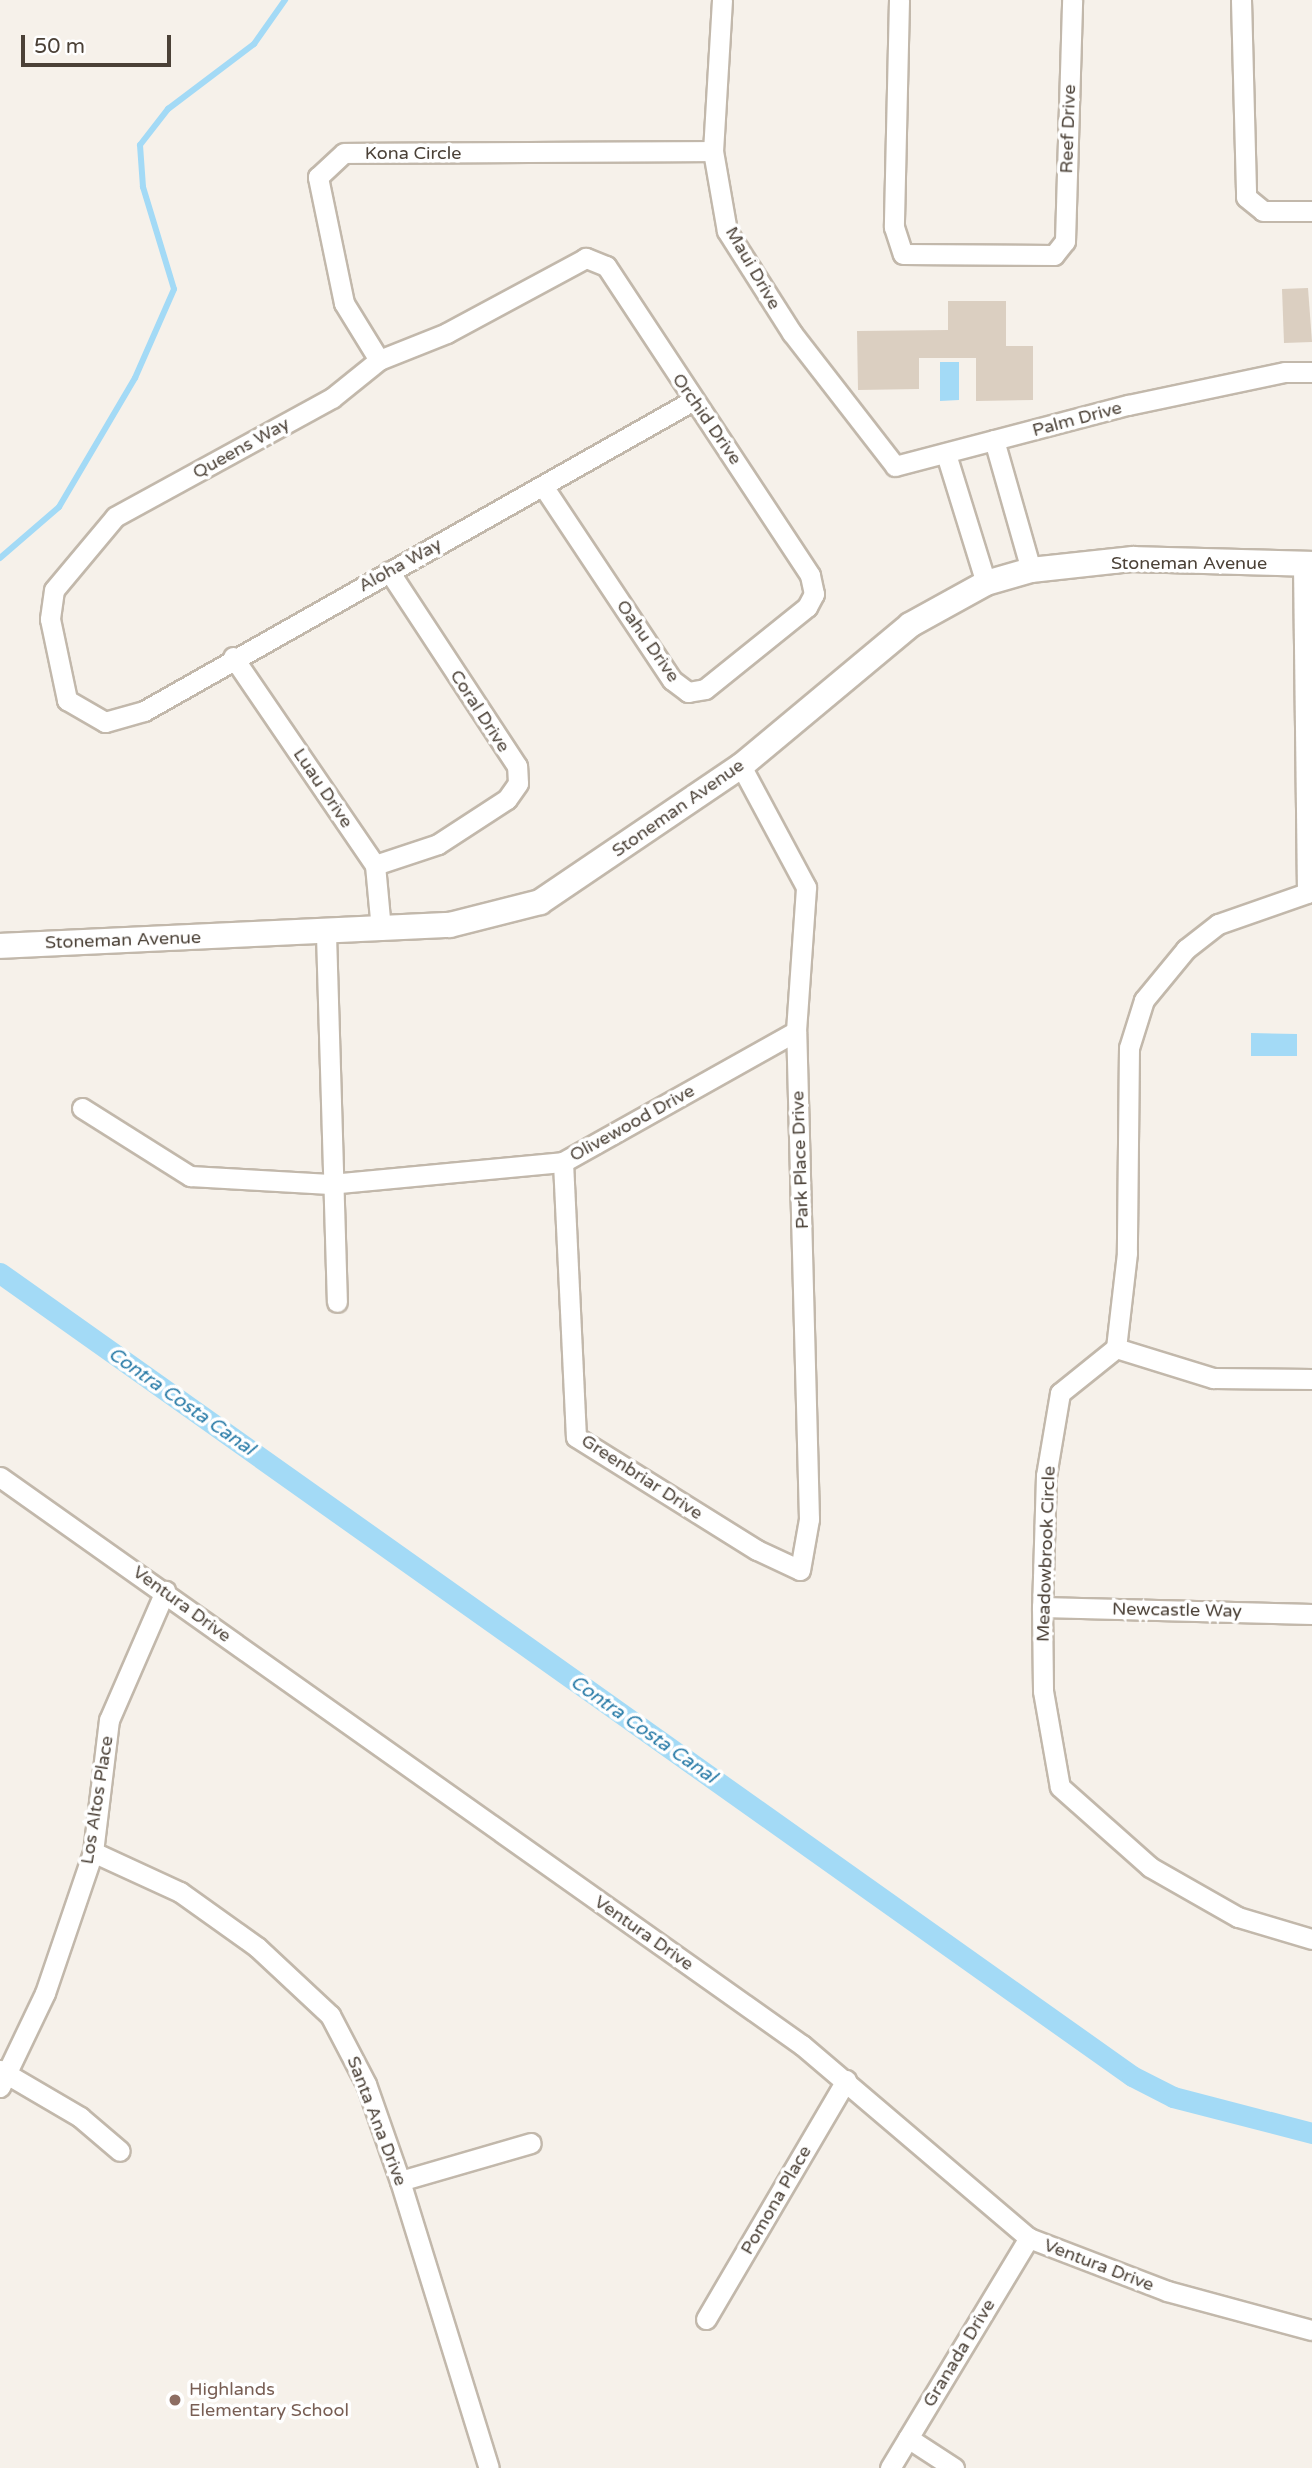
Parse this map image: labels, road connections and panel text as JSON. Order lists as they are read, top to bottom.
{
  "streets": {
    "street": [
      "Reef Drive",
      "Kona Circle",
      "Maui Drive",
      "Orchid Drive",
      "Palm Drive",
      "Queens Way",
      "Stoneman Avenue",
      "Aloha Way",
      "Oahu Drive",
      "Coral Drive",
      "Luau Drive",
      "Olivewood Drive",
      "Park Place Drive",
      "Greenbriar Drive",
      "Meadowbrook Circle",
      "Ventura Drive",
      "Newcastle Way",
      "Los Altos Place",
      "Santa Ana Drive",
      "Pomona Place",
      "Granada Drive"
    ]
  },
  "crossings": [
    ["Kona Circle", "Maui Drive"],
    ["Kona Circle", "Queens Way"],
    ["Maui Drive", "Palm Drive"],
    ["Orchid Drive", "Queens Way"],
    ["Orchid Drive", "Aloha Way"],
    ["Orchid Drive", "Oahu Drive"],
    ["Queens Way", "Aloha Way"],
    ["Stoneman Avenue", "Luau Drive"],
    ["Stoneman Avenue", "Park Place Drive"],
    ["Aloha Way", "Oahu Drive"],
    ["Aloha Way", "Coral Drive"],
    ["Aloha Way", "Luau Drive"],
    ["Coral Drive", "Luau Drive"],
    ["Olivewood Drive", "Park Place Drive"],
    ["Olivewood Drive", "Greenbriar Drive"],
    ["Park Place Drive", "Greenbriar Drive"],
    ["Meadowbrook Circle", "Newcastle Way"],
    ["Ventura Drive", "Los Altos Place"],
    ["Ventura Drive", "Pomona Place"],
    ["Ventura Drive", "Granada Drive"],
    ["Los Altos Place", "Santa Ana Drive"]
  ],
  "water": ["Contra Costa Canal"],
  "places": ["Highlands Elementary School"],
  "scale_bar": "50 m"
}
